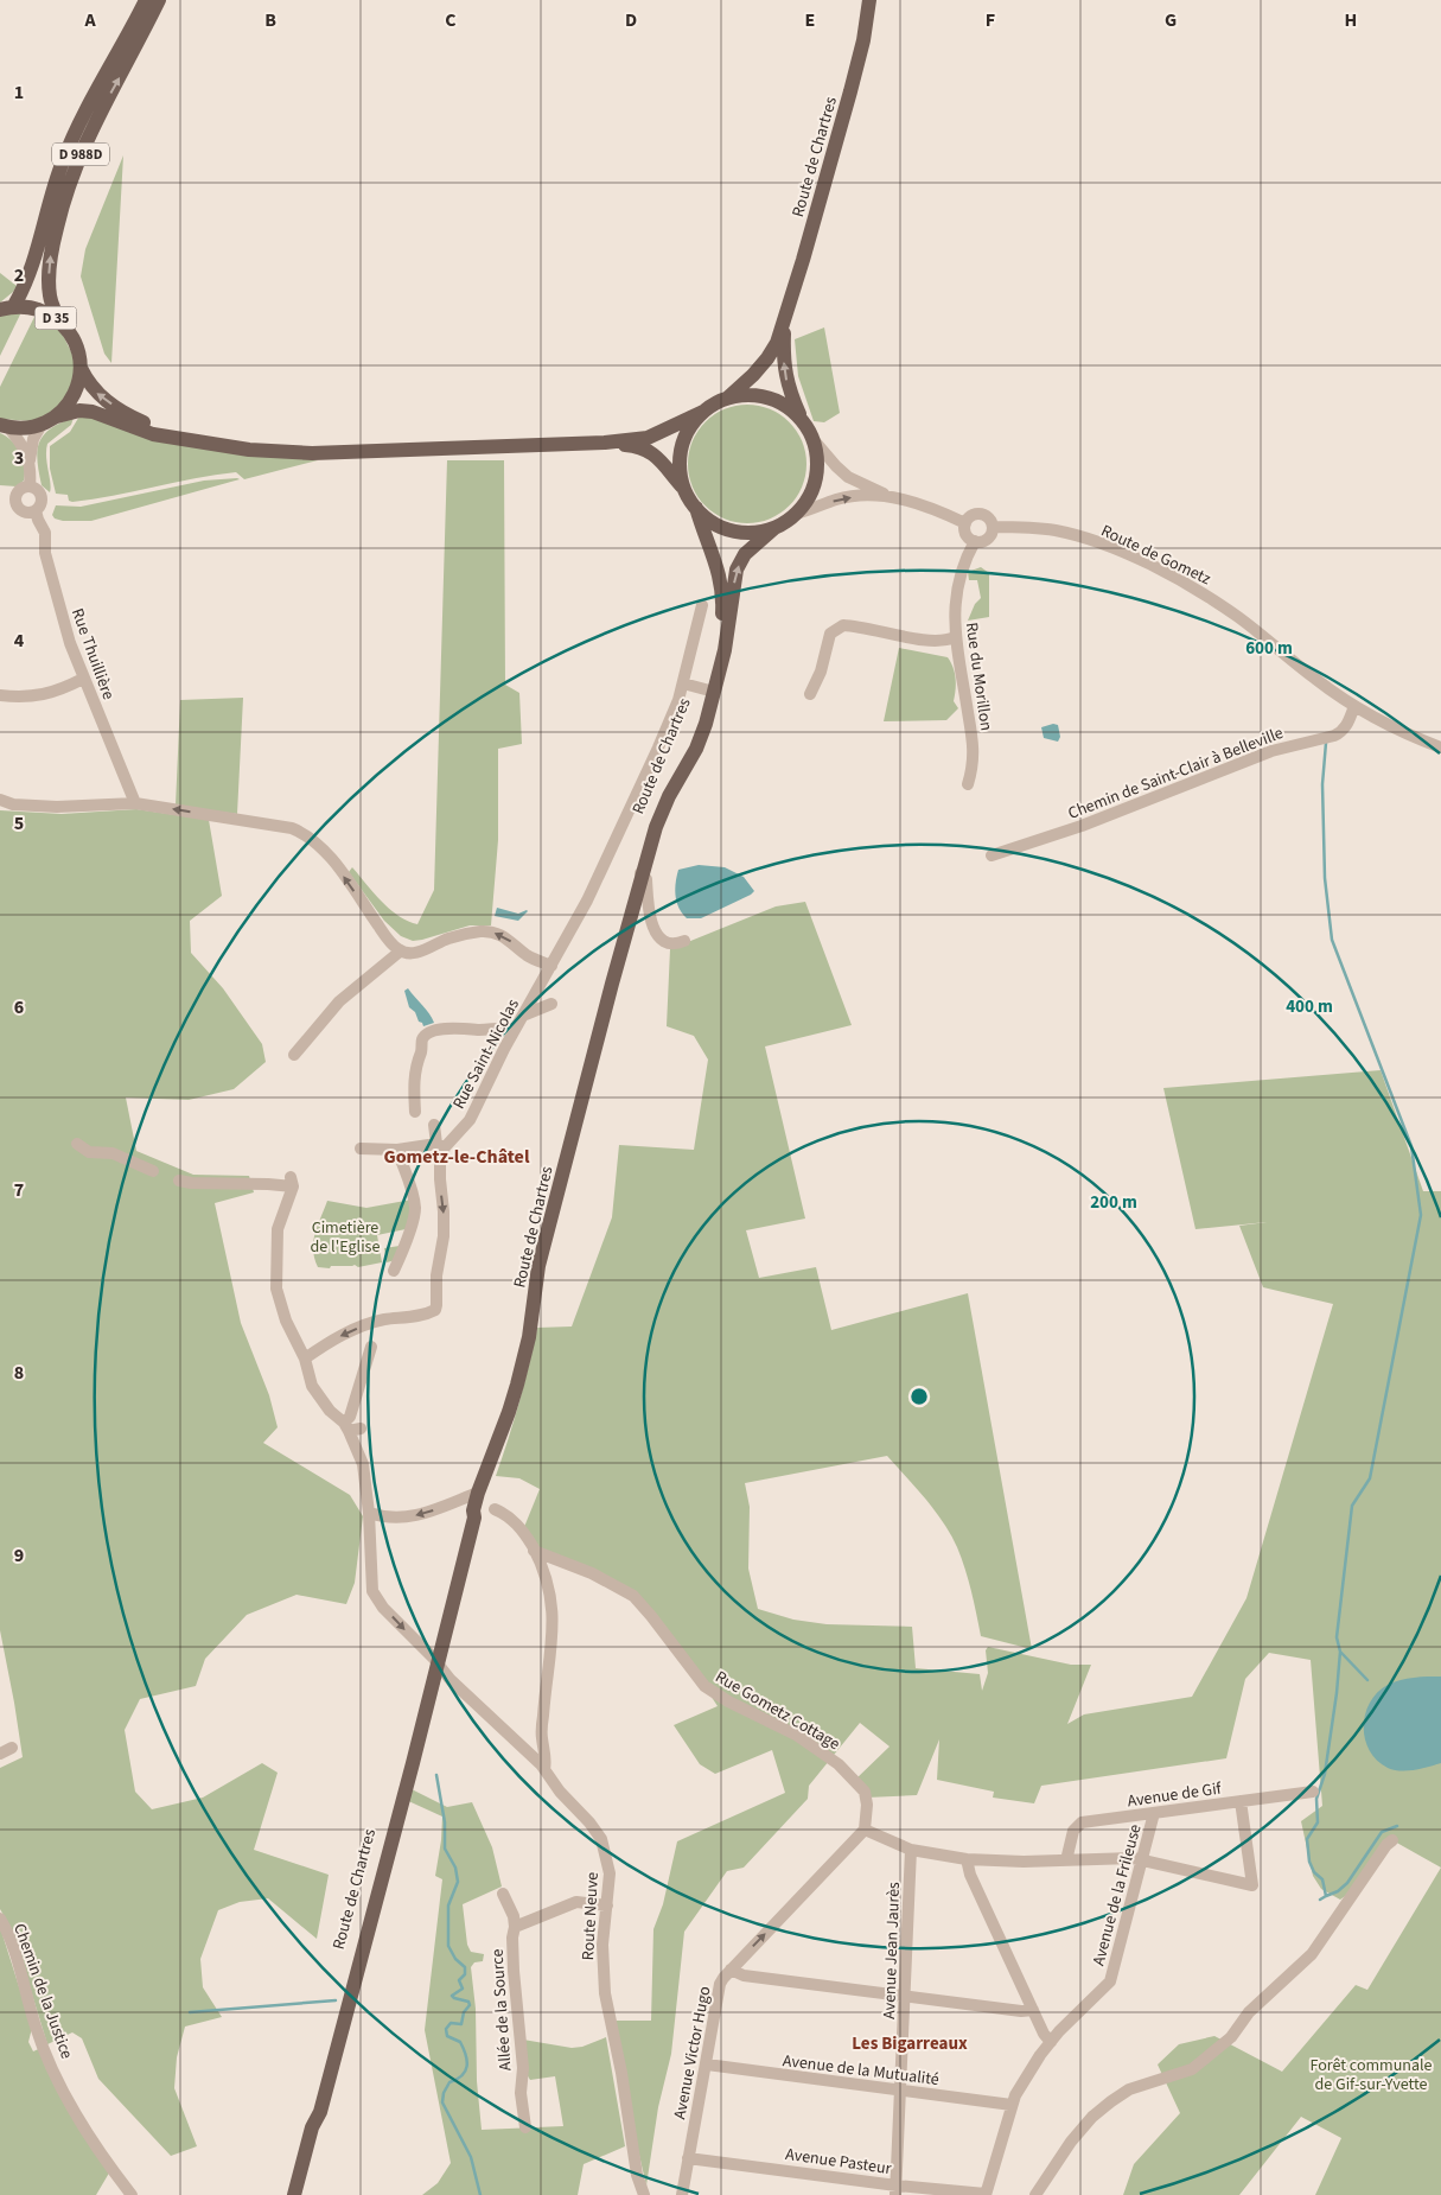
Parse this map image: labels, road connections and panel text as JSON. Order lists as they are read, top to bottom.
{
  "streets": {
    "main road": ["D 988D", "Route de Chartres", "D 35"],
    "street": [
      "Route de Gometz",
      "Rue Thuillière",
      "Rue du Morillon",
      "Chemin de Saint-Clair à Belleville",
      "Rue Saint-Nicolas",
      "Rue Gometz Cottage",
      "Avenue de Gif",
      "Avenue de la Frileuse",
      "Route Neuve",
      "Avenue Jean Jaurès",
      "Chemin de la Justice",
      "Allée de la Source",
      "Avenue Victor Hugo",
      "Avenue de la Mutualité",
      "Avenue Pasteur"
    ]
  },
  "crossings": [
    ["D 988D", "D 35"],
    ["Route de Chartres", "D 35"],
    ["Route de Chartres", "Route Neuve"],
    ["Route de Gometz", "Rue du Morillon"],
    ["Route de Gometz", "Chemin de Saint-Clair à Belleville"],
    ["Rue Gometz Cottage", "Avenue Victor Hugo"],
    ["Avenue de Gif", "Avenue de la Frileuse"],
    ["Avenue de la Frileuse", "Avenue de la Mutualité"],
    ["Avenue de la Frileuse", "Avenue Pasteur"],
    ["Avenue Jean Jaurès", "Avenue de la Mutualité"],
    ["Avenue Jean Jaurès", "Avenue Pasteur"],
    ["Avenue Victor Hugo", "Avenue de la Mutualité"],
    ["Avenue Victor Hugo", "Avenue Pasteur"]
  ],
  "one_way": ["Avenue Victor Hugo"],
  "districts": ["Gometz-le-Châtel", "Les Bigarreaux"],
  "parks": ["Cimetière de l'Eglise", "Forêt communale de Gif-sur-Yvette"],
  "grid": {
    "columns": [
      "A",
      "B",
      "C",
      "D",
      "E",
      "F",
      "G",
      "H"
    ],
    "rows": [
      "1",
      "2",
      "3",
      "4",
      "5",
      "6",
      "7",
      "8",
      "9"
    ]
  },
  "rings": ["600 m", "400 m", "200 m"]
}
